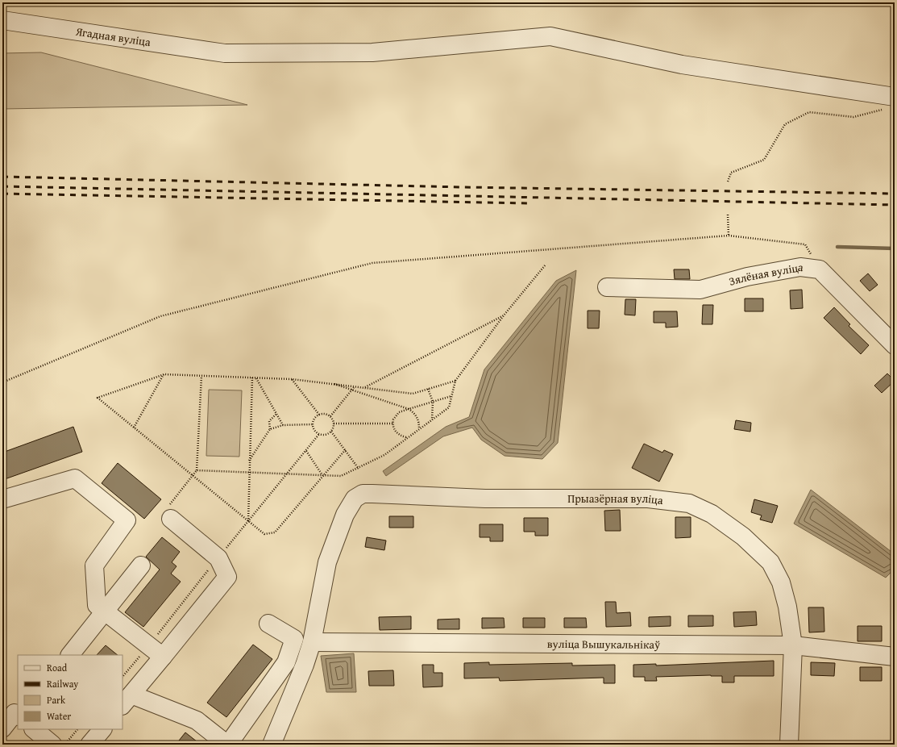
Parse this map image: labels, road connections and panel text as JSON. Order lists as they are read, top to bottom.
{
  "streets": {
    "street": [
      "Ягадная вуліца",
      "Зялёная вуліца",
      "Прыазёрная вуліца",
      "вуліца Вышукальнікаў"
    ]
  },
  "crossings": [
    ["Прыазёрная вуліца", "вуліца Вышукальнікаў"]
  ],
  "legend": [
    "Road",
    "Railway",
    "Park",
    "Water"
  ]
}
